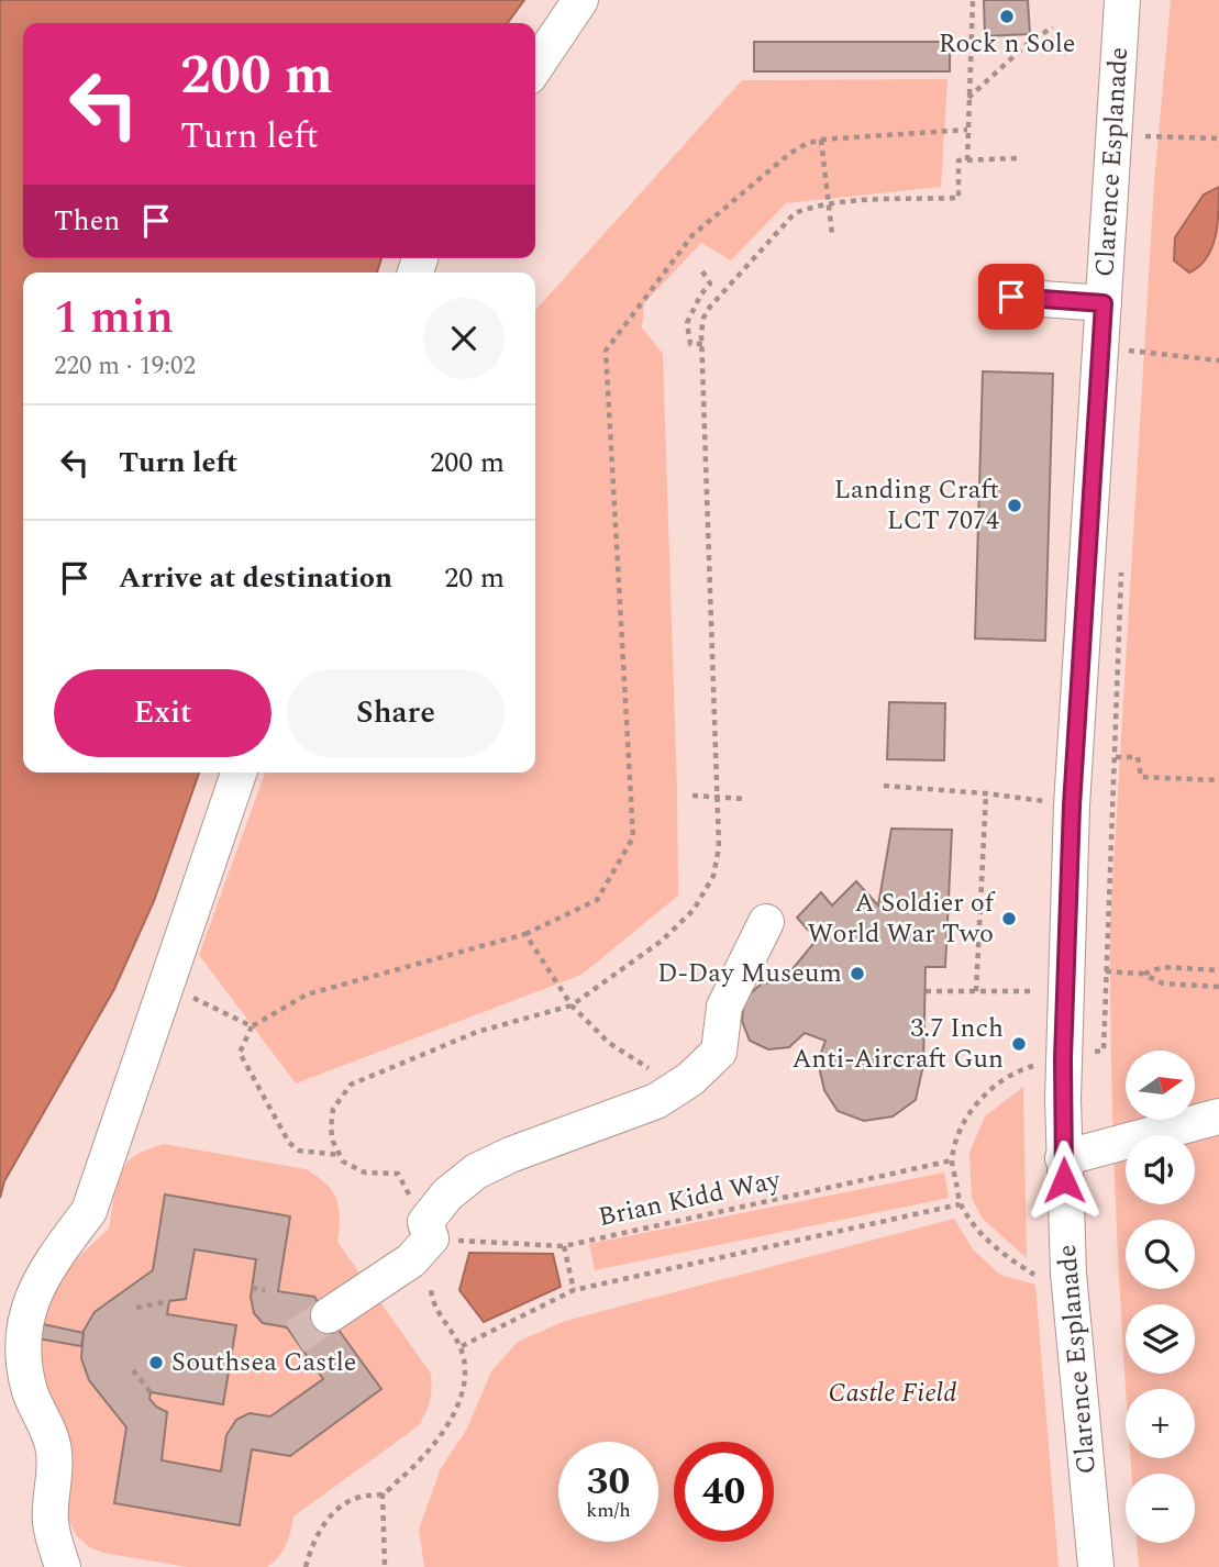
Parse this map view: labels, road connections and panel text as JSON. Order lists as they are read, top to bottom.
{
  "streets": {
    "street": ["Clarence Esplanade"],
    "path": ["Brian Kidd Way"]
  },
  "parks": ["Castle Field"],
  "places": [
    "Rock n Sole",
    "Landing Craft LCT 7074",
    "A Soldier of World War Two",
    "D-Day Museum",
    "3.7 Inch Anti-Aircraft Gun",
    "Southsea Castle"
  ],
  "north": "right",
  "page": {
    "turn": ["200 m", "Turn left"],
    "then": "Then",
    "heading": ["1 min", "220 m · 19:02"],
    "list": [
      {
        "name": "Turn left",
        "value": "200 m"
      },
      {
        "name": "Arrive at destination",
        "value": "20 m"
      }
    ],
    "buttons": ["Exit", "Share"],
    "map_buttons": ["+", "−"],
    "speed": "30 km/h",
    "limit": "40"
  }
}
